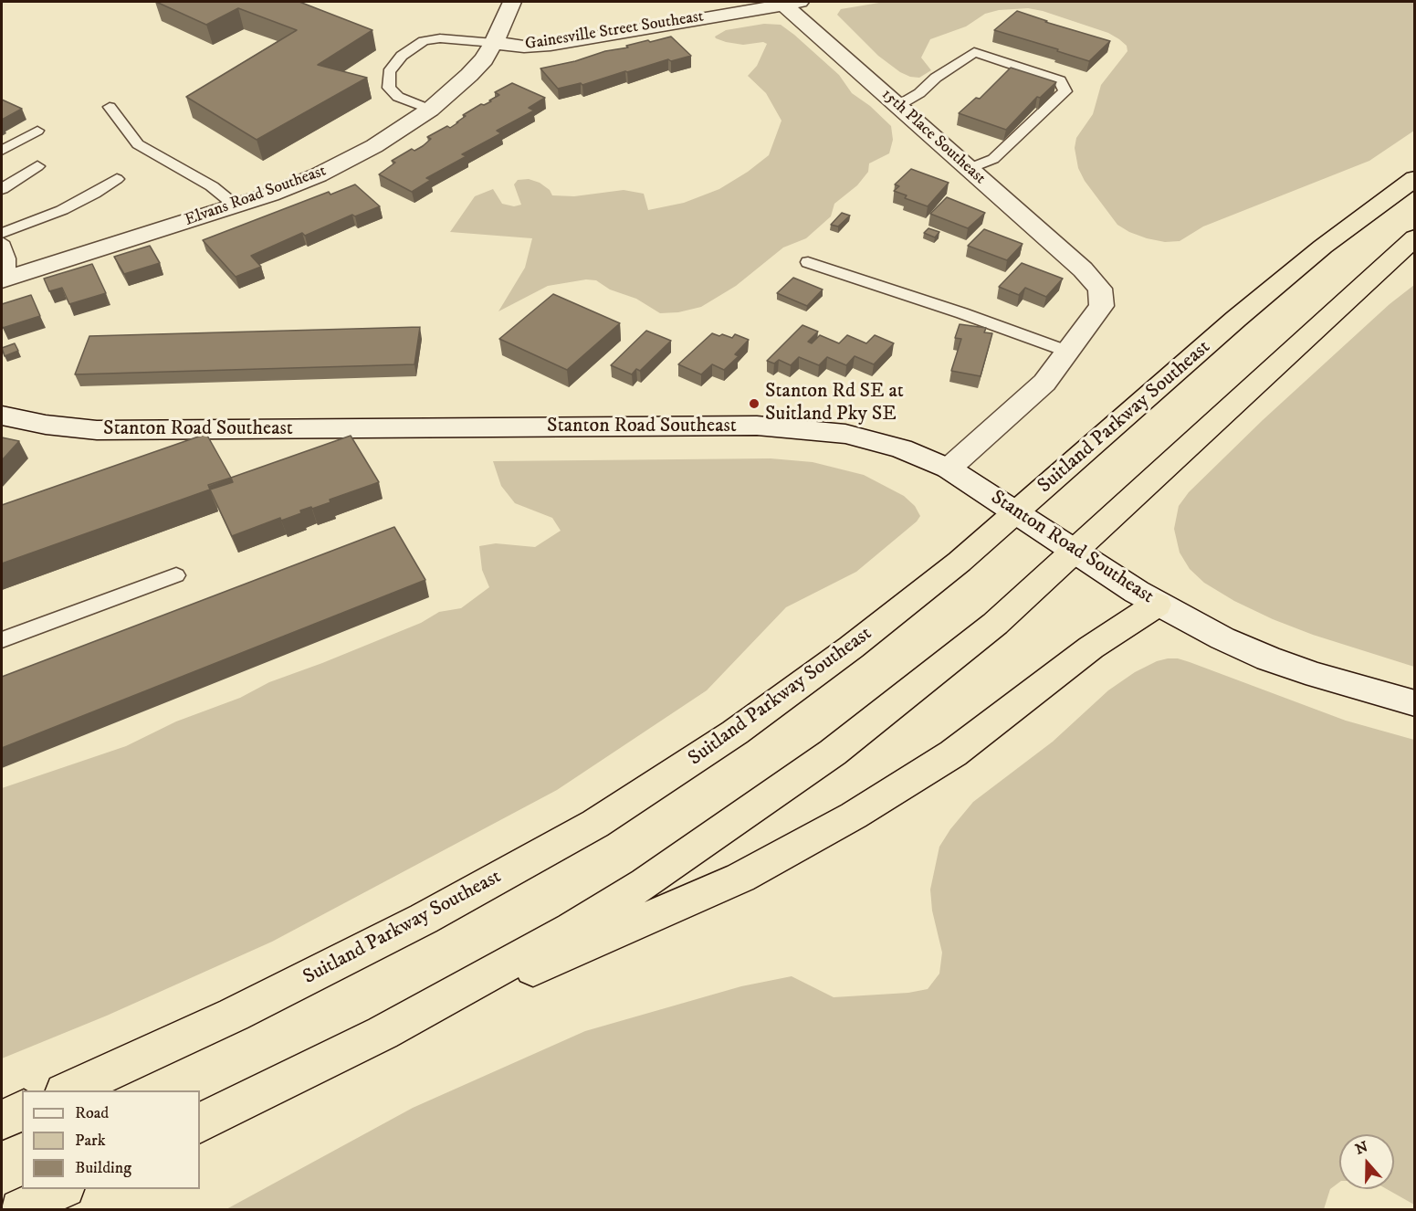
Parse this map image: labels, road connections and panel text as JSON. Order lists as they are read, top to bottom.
{
  "streets": {
    "highway": ["Suitland Parkway Southeast"],
    "street": [
      "Gainesville Street Southeast",
      "15th Place Southeast",
      "Elvans Road Southeast",
      "Stanton Road Southeast"
    ]
  },
  "crossings": [
    ["Gainesville Street Southeast", "15th Place Southeast"],
    ["Gainesville Street Southeast", "Elvans Road Southeast"],
    ["15th Place Southeast", "Stanton Road Southeast"],
    ["Suitland Parkway Southeast", "Stanton Road Southeast"]
  ],
  "places": ["Stanton Rd SE at Suitland Pky SE"],
  "legend": ["Road", "Park", "Building"],
  "north": "top"
}
